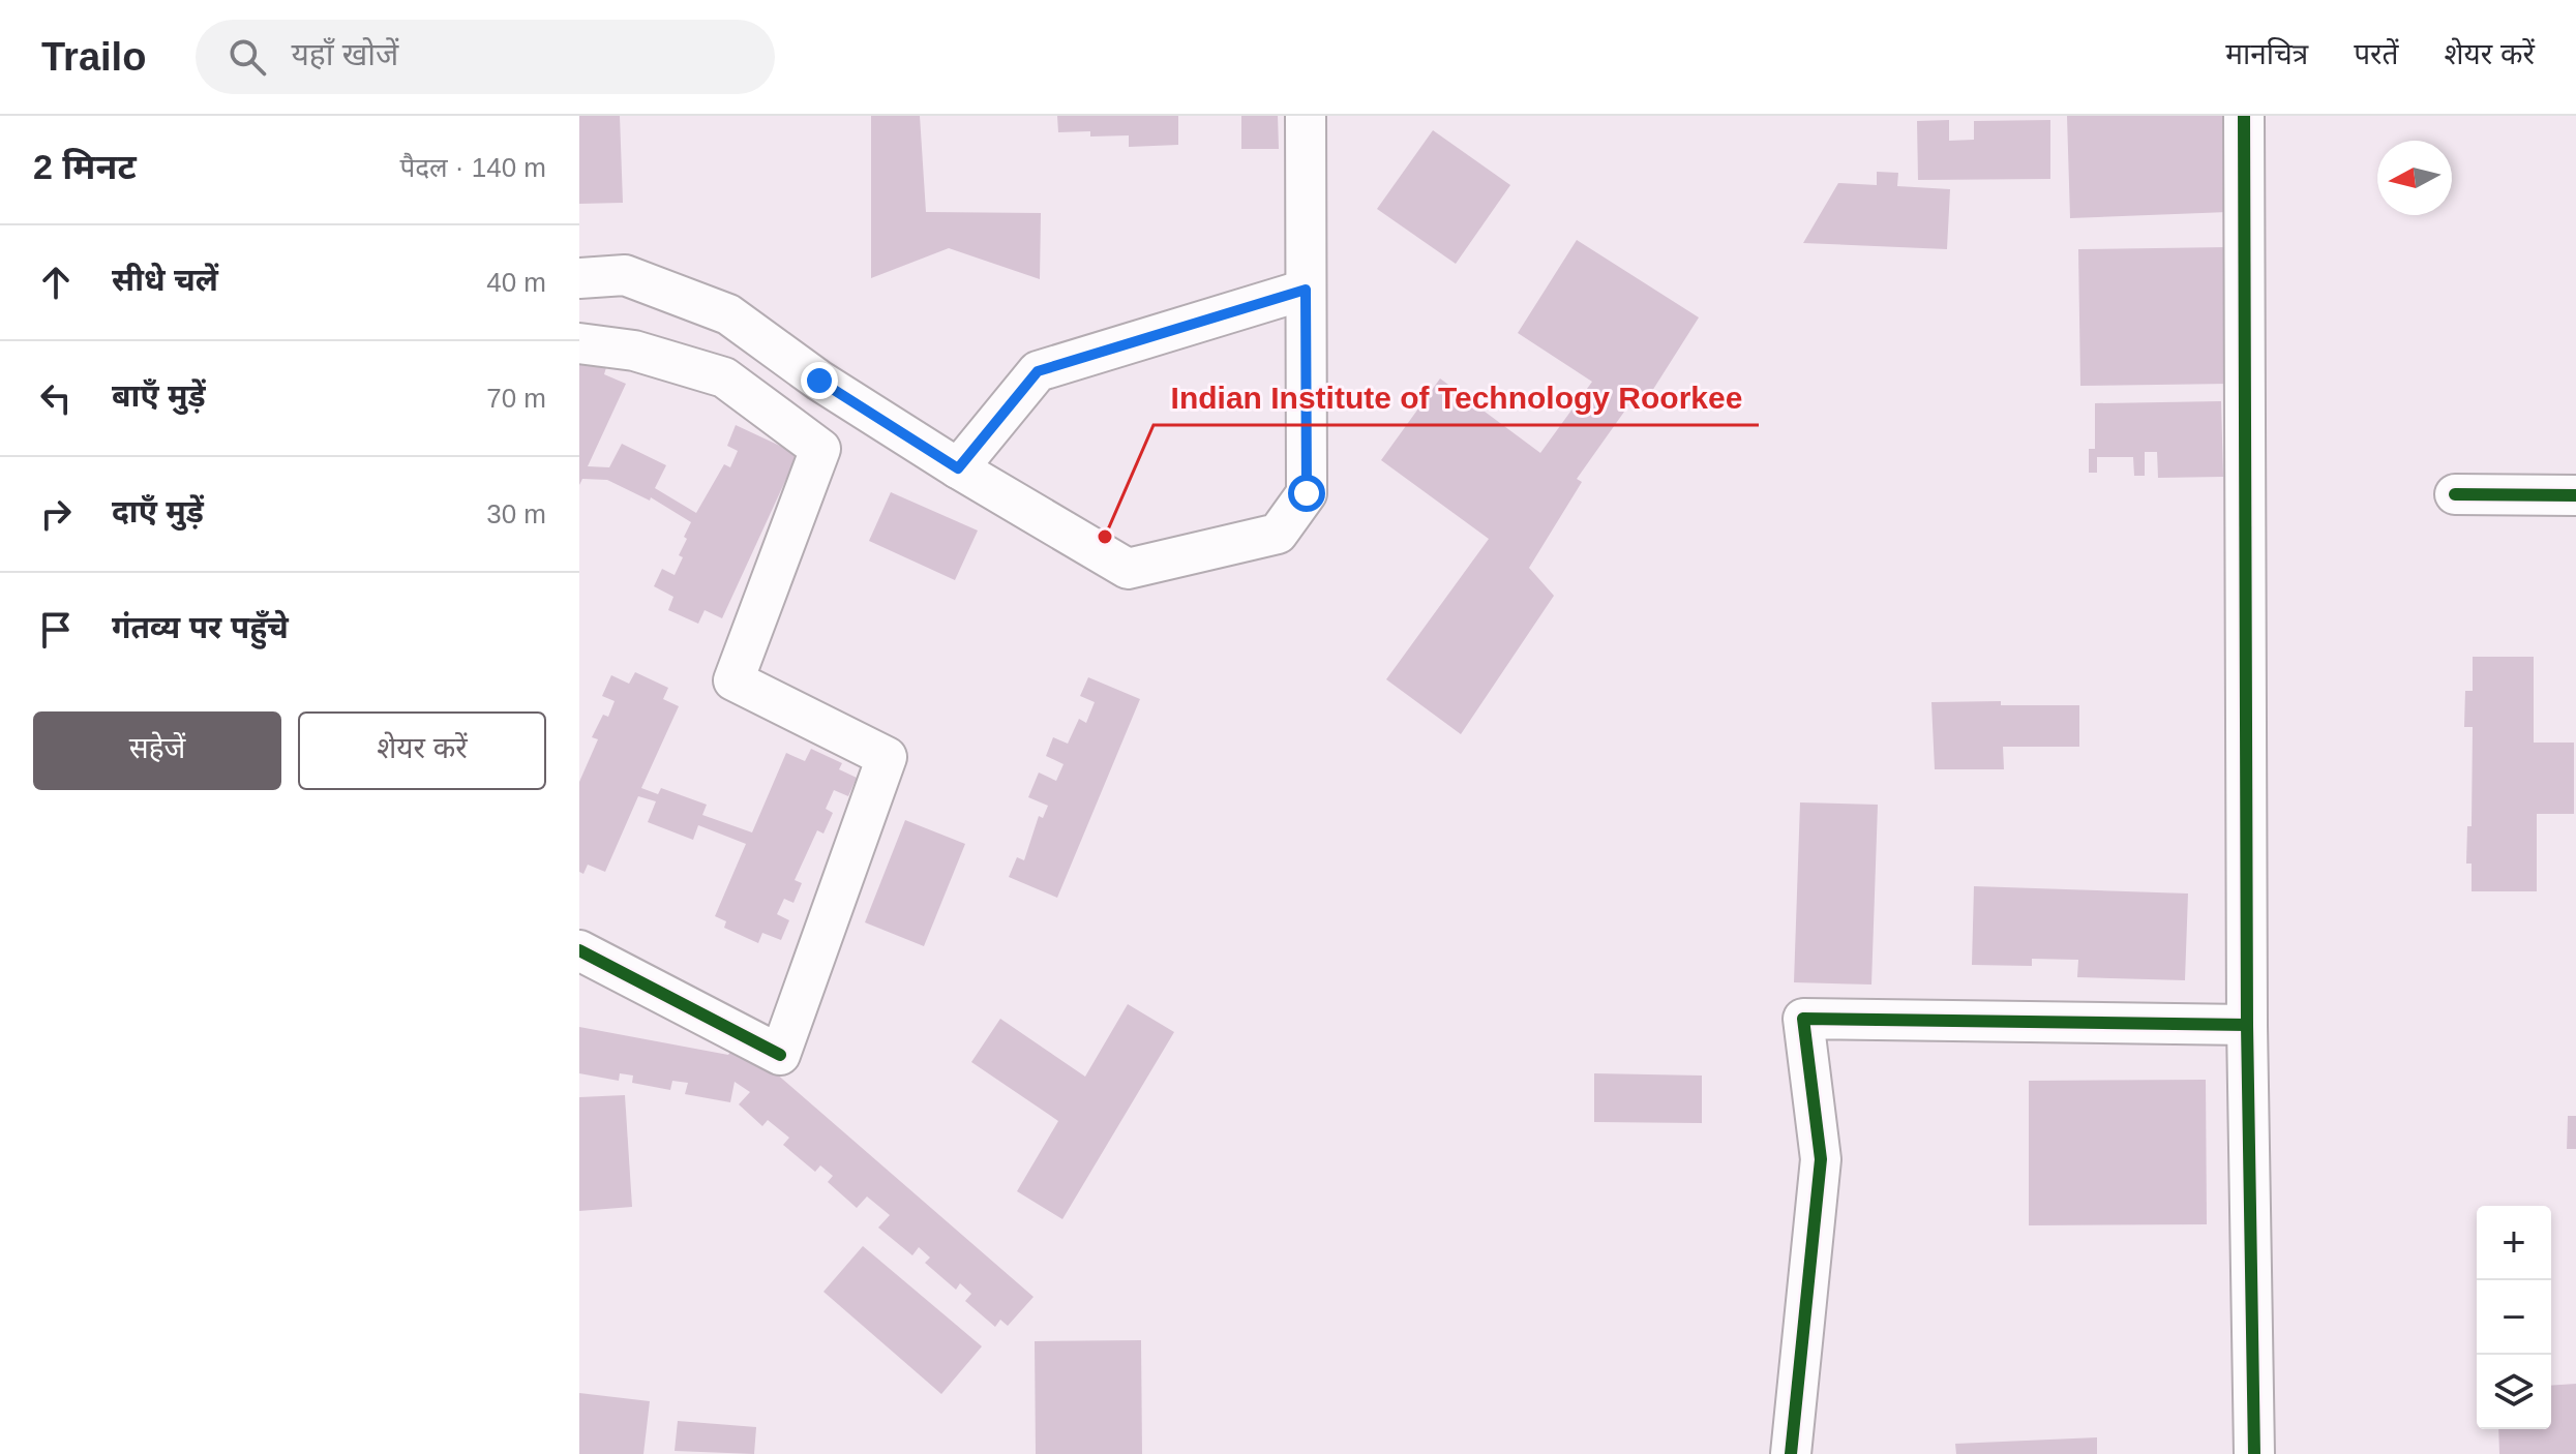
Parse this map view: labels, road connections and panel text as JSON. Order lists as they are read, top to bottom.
{
  "places": ["Indian Institute of Technology Roorkee"],
  "north": "left",
  "page": {
    "header": "Trailo",
    "search": "यहाँ खोजें",
    "nav": ["मानचित्र", "परतें", "शेयर करें"],
    "heading": ["2 मिनट", "पैदल · 140 m"],
    "list": [
      ["सीधे चलें", "40 m"],
      ["बाएँ मुड़ें", "70 m"],
      ["दाएँ मुड़ें", "30 m"],
      "गंतव्य पर पहुँचे"
    ],
    "buttons": ["सहेजें", "शेयर करें"],
    "map_buttons": ["+", "−"]
  }
}
